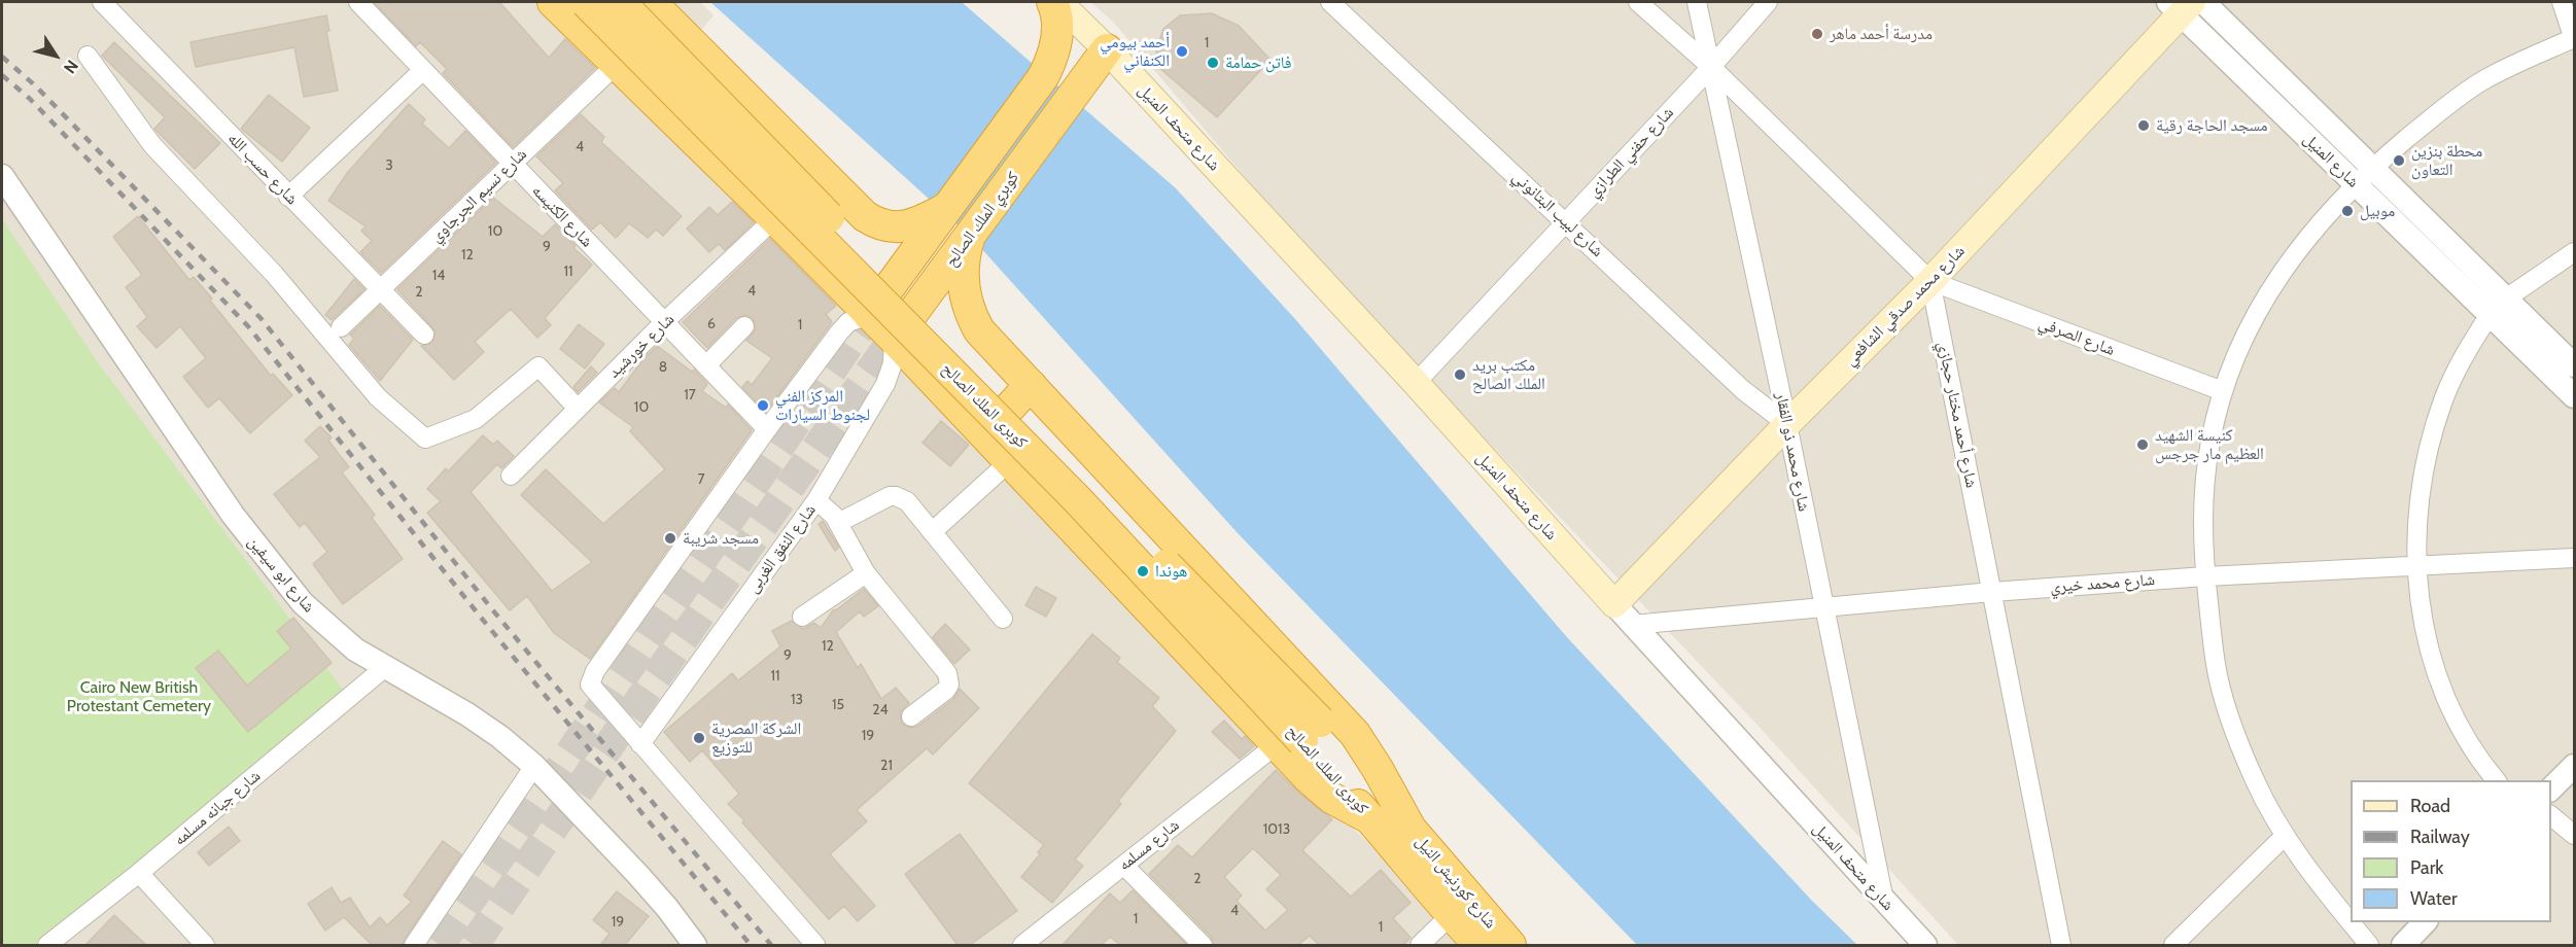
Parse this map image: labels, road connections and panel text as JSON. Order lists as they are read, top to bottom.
{
  "streets": {
    "highway": ["كوبري الملك الصالح", "كوبرى الملك الصالح", "شارع كورنيش النيل"],
    "main road": ["شارع متحف المنيل", "شارع محمد صدقي الشافعي"],
    "street": [
      "شارع حفني الطرازي",
      "شارع المنيل",
      "شارع حسب الله",
      "شارع نسيم الجرجاوي",
      "شارع لبيب البتانوني",
      "شارع الكنيسه",
      "شارع الصرفي",
      "شارع خورشيد",
      "شارع أحمد مختار حجازي",
      "شارع محمد ذو الفقار",
      "شارع النفق الغربى",
      "شارع ابو سيفين",
      "شارع محمد خيري",
      "شارع جبانه مسلمه",
      "شارع مسلمه"
    ]
  },
  "crossings": [
    ["شارع متحف المنيل", "شارع حفني الطرازي"],
    ["شارع متحف المنيل", "كوبري الملك الصالح"],
    ["شارع متحف المنيل", "شارع محمد صدقي الشافعي"],
    ["شارع متحف المنيل", "شارع محمد ذو الفقار"],
    ["شارع متحف المنيل", "شارع محمد خيري"],
    ["شارع حفني الطرازي", "شارع لبيب البتانوني"],
    ["شارع حفني الطرازي", "شارع محمد ذو الفقار"],
    ["شارع المنيل", "شارع محمد صدقي الشافعي"],
    ["شارع حسب الله", "شارع نسيم الجرجاوي"],
    ["شارع نسيم الجرجاوي", "شارع الكنيسه"],
    ["شارع لبيب البتانوني", "شارع محمد صدقي الشافعي"],
    ["شارع لبيب البتانوني", "شارع محمد ذو الفقار"],
    ["شارع الكنيسه", "شارع خورشيد"],
    ["كوبري الملك الصالح", "شارع النفق الغربى"],
    ["شارع محمد صدقي الشافعي", "شارع الصرفي"],
    ["شارع محمد صدقي الشافعي", "شارع أحمد مختار حجازي"],
    ["شارع محمد صدقي الشافعي", "شارع محمد ذو الفقار"],
    ["شارع الصرفي", "شارع أحمد مختار حجازي"],
    ["كوبرى الملك الصالح", "شارع كورنيش النيل"],
    ["شارع أحمد مختار حجازي", "شارع محمد خيري"],
    ["شارع محمد ذو الفقار", "شارع محمد خيري"],
    ["شارع ابو سيفين", "شارع جبانه مسلمه"]
  ],
  "parks": ["Cairo New British Protestant Cemetery"],
  "places": [
    "مدرسة أحمد ماهر",
    "أحمد بيومي الكنفاني",
    "فاتن حمامة",
    "مسجد الحاجة رقية",
    "محطة بنزين التعاون",
    "موبيل",
    "مكتب بريد الملك الصالح",
    "المركز الفني لجنوط السيارات",
    "كنيسة الشهيد العظيم مار جرجس",
    "مسجد شريبة",
    "هوندا",
    "الشركة المصرية للتوزيع"
  ],
  "house_numbers": [
    "1",
    "4",
    "3",
    "10",
    "9",
    "12",
    "11",
    "14",
    "4",
    "2",
    "6",
    "1",
    "8",
    "17",
    "10",
    "7",
    "12",
    "9",
    "11",
    "13",
    "15",
    "24",
    "19",
    "21",
    "1013",
    "2",
    "4",
    "1",
    "19",
    "1"
  ],
  "legend": [
    "Road",
    "Railway",
    "Park",
    "Water"
  ],
  "north": "bottom right"
}
